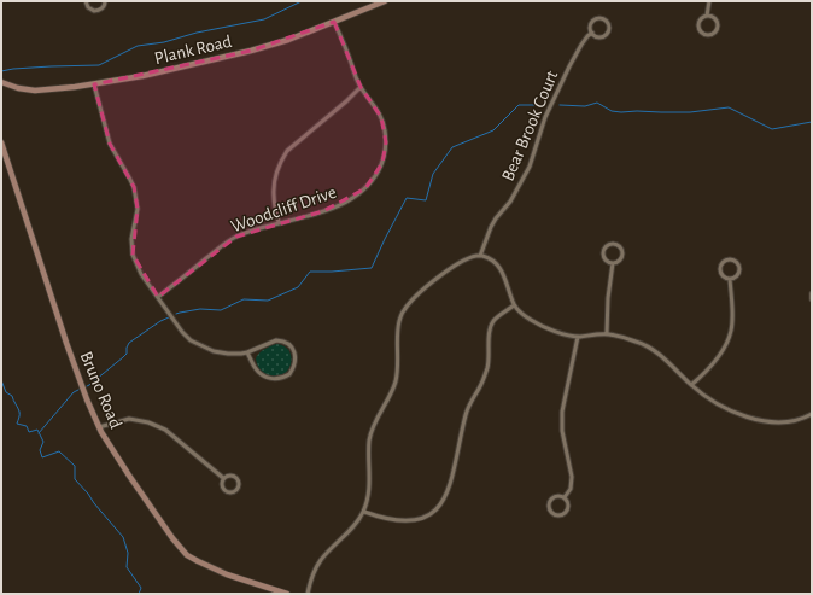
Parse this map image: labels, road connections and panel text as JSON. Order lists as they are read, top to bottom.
{
  "streets": {
    "street": [
      "Plank Road",
      "Bear Brook Court",
      "Woodcliff Drive",
      "Bruno Road"
    ]
  },
  "crossings": [
    ["Plank Road", "Woodcliff Drive"]
  ]
}
